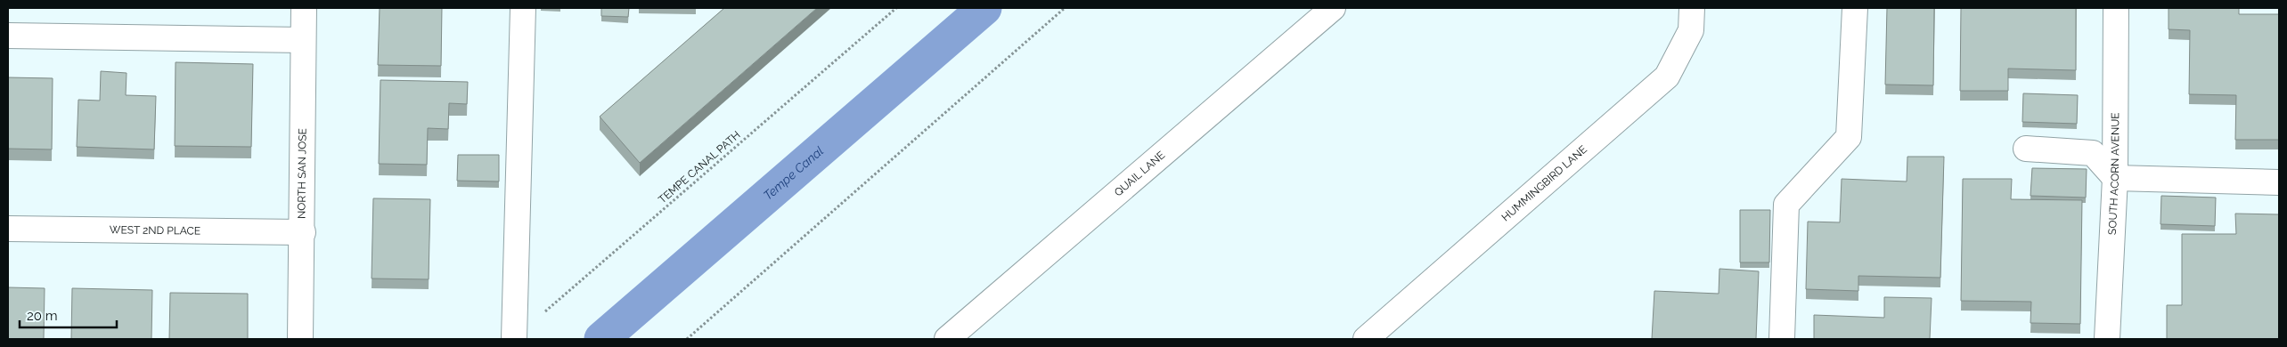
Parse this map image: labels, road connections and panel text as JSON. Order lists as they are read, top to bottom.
{
  "streets": {
    "street": [
      "NORTH SAN JOSE",
      "QUAIL LANE",
      "SOUTH ACORN AVENUE",
      "HUMMINGBIRD LANE",
      "WEST 2ND PLACE"
    ],
    "path": ["TEMPE CANAL PATH"]
  },
  "crossings": [
    ["NORTH SAN JOSE", "WEST 2ND PLACE"]
  ],
  "water": ["Tempe Canal"],
  "scale_bar": "20 m"
}
